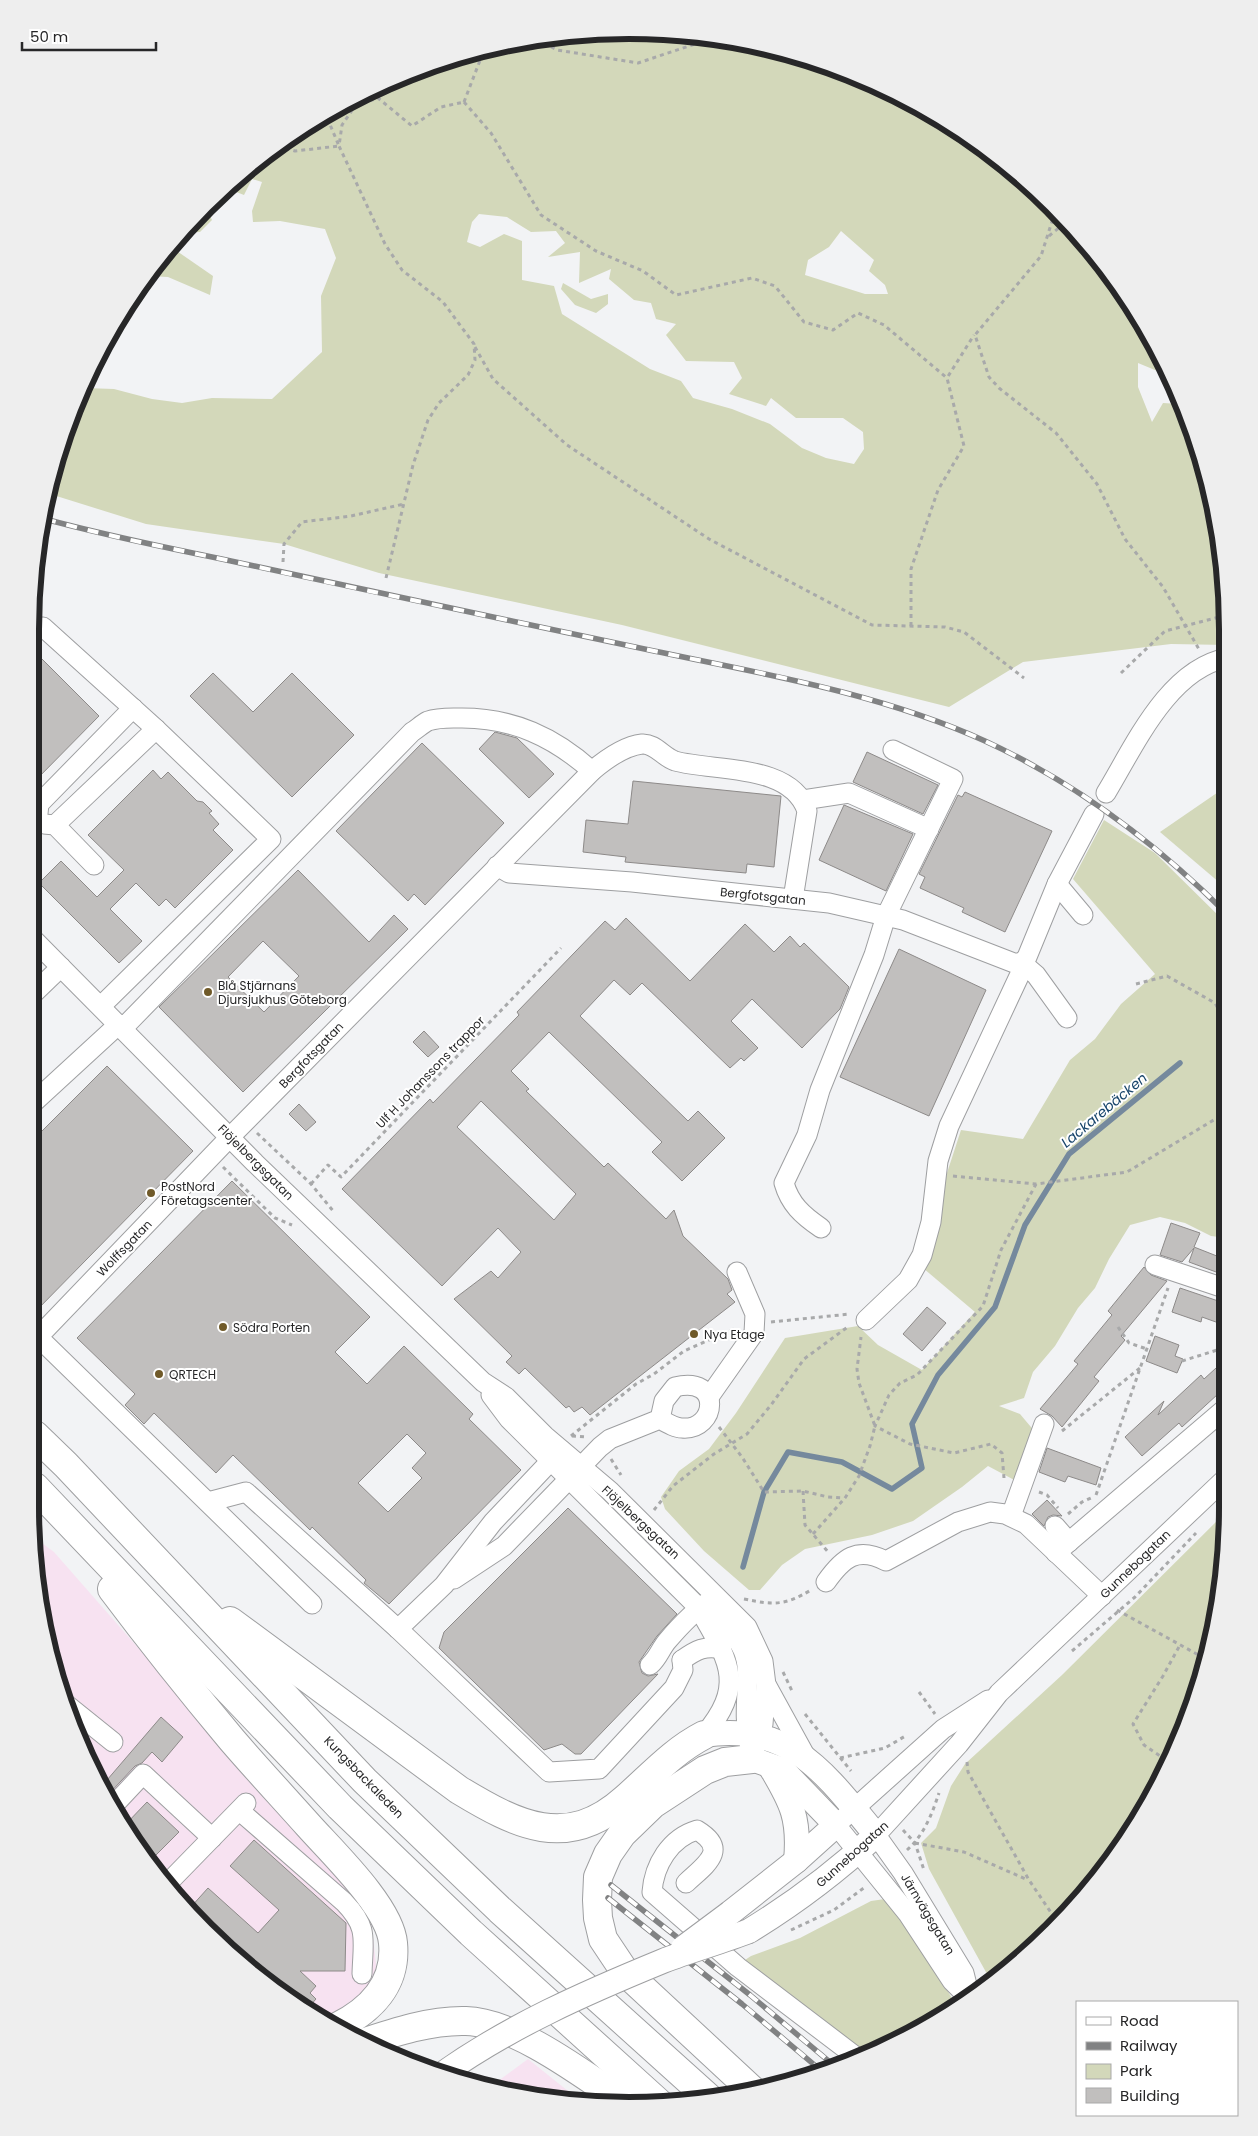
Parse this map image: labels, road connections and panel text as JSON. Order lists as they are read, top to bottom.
{
  "streets": {
    "highway": ["Kungsbackaleden"],
    "main road": ["Flöjelbergsgatan", "Gunnebogatan"],
    "street": ["Bergfotsgatan", "Wolffsgatan", "Järnvägsgatan"],
    "path": ["Ulf H Johanssons trappor"]
  },
  "crossings": [
    ["Bergfotsgatan", "Flöjelbergsgatan"],
    ["Bergfotsgatan", "Wolffsgatan"],
    ["Flöjelbergsgatan", "Wolffsgatan"],
    ["Flöjelbergsgatan", "Gunnebogatan"],
    ["Flöjelbergsgatan", "Järnvägsgatan"],
    ["Gunnebogatan", "Järnvägsgatan"]
  ],
  "water": ["Lackarebäcken"],
  "places": [
    "Blå Stjärnans Djursjukhus Göteborg",
    "PostNord Företagscenter",
    "Södra Porten",
    "Nya Etage",
    "QRTECH"
  ],
  "legend": [
    "Road",
    "Railway",
    "Park",
    "Building"
  ],
  "scale_bar": "50 m"
}
